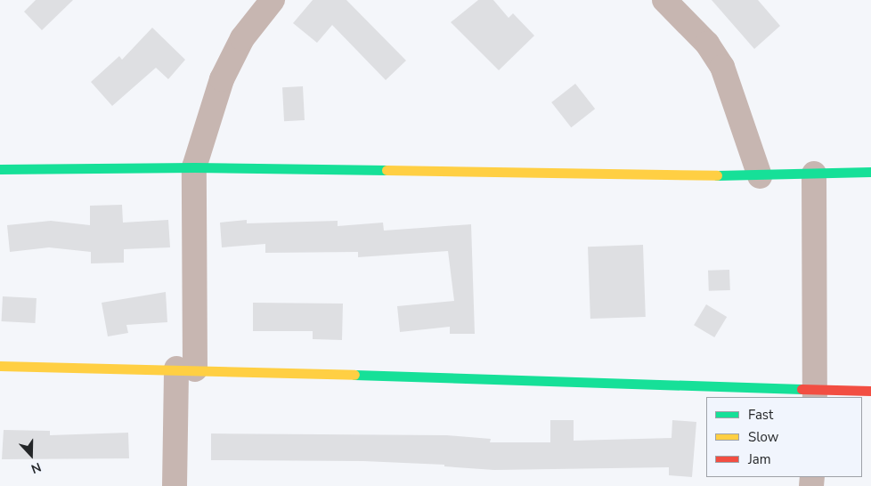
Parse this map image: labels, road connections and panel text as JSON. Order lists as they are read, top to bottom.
{
  "legend": ["Fast", "Slow", "Jam"],
  "north": "bottom"
}
